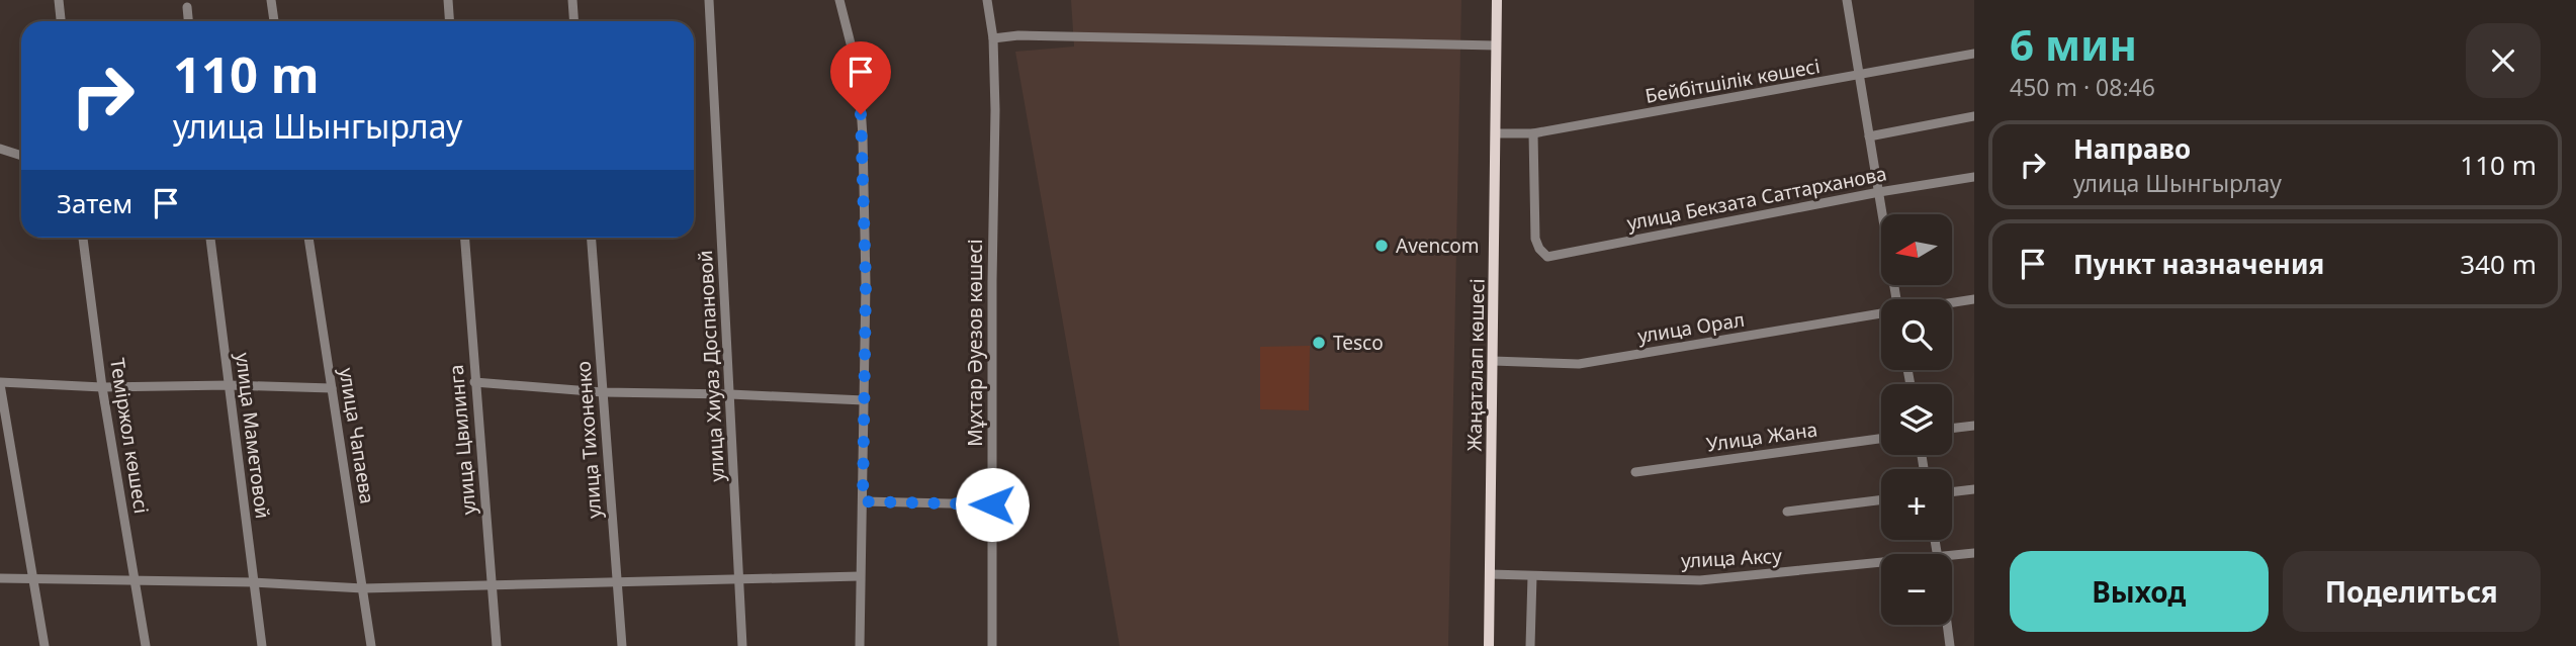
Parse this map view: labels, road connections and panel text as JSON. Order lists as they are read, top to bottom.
{
  "streets": {
    "main road": ["Жаңаталап көшесі"],
    "street": [
      "Бейбітшілік көшесі",
      "улица Бекзата Саттарханова",
      "улица Орал",
      "Мұхтар Әуезов көшесі",
      "улица Хиуаз Доспановой",
      "Теміржол көшесі",
      "улица Маметовой",
      "улица Чапаева",
      "Улица Жана",
      "улица Цвилинга",
      "улица Тихоненко",
      "улица Аксу"
    ]
  },
  "crossings": [
    ["Бейбітшілік көшесі", "улица Бекзата Саттарханова"],
    ["Бейбітшілік көшесі", "Жаңаталап көшесі"],
    ["улица Орал", "Жаңаталап көшесі"],
    ["Жаңаталап көшесі", "улица Аксу"]
  ],
  "places": ["Avencom", "Tesco"],
  "north": "left",
  "page": {
    "heading": ["6 мин", "450 m · 08:46"],
    "turn": ["110 m", "улица Шынгырлау"],
    "list": [
      {
        "name": "Направо",
        "note": "улица Шынгырлау",
        "value": "110 m"
      },
      {
        "name": "Пункт назначения",
        "value": "340 m"
      }
    ],
    "then": "Затем",
    "map_buttons": ["+", "−"],
    "buttons": ["Выход", "Поделиться"]
  }
}
